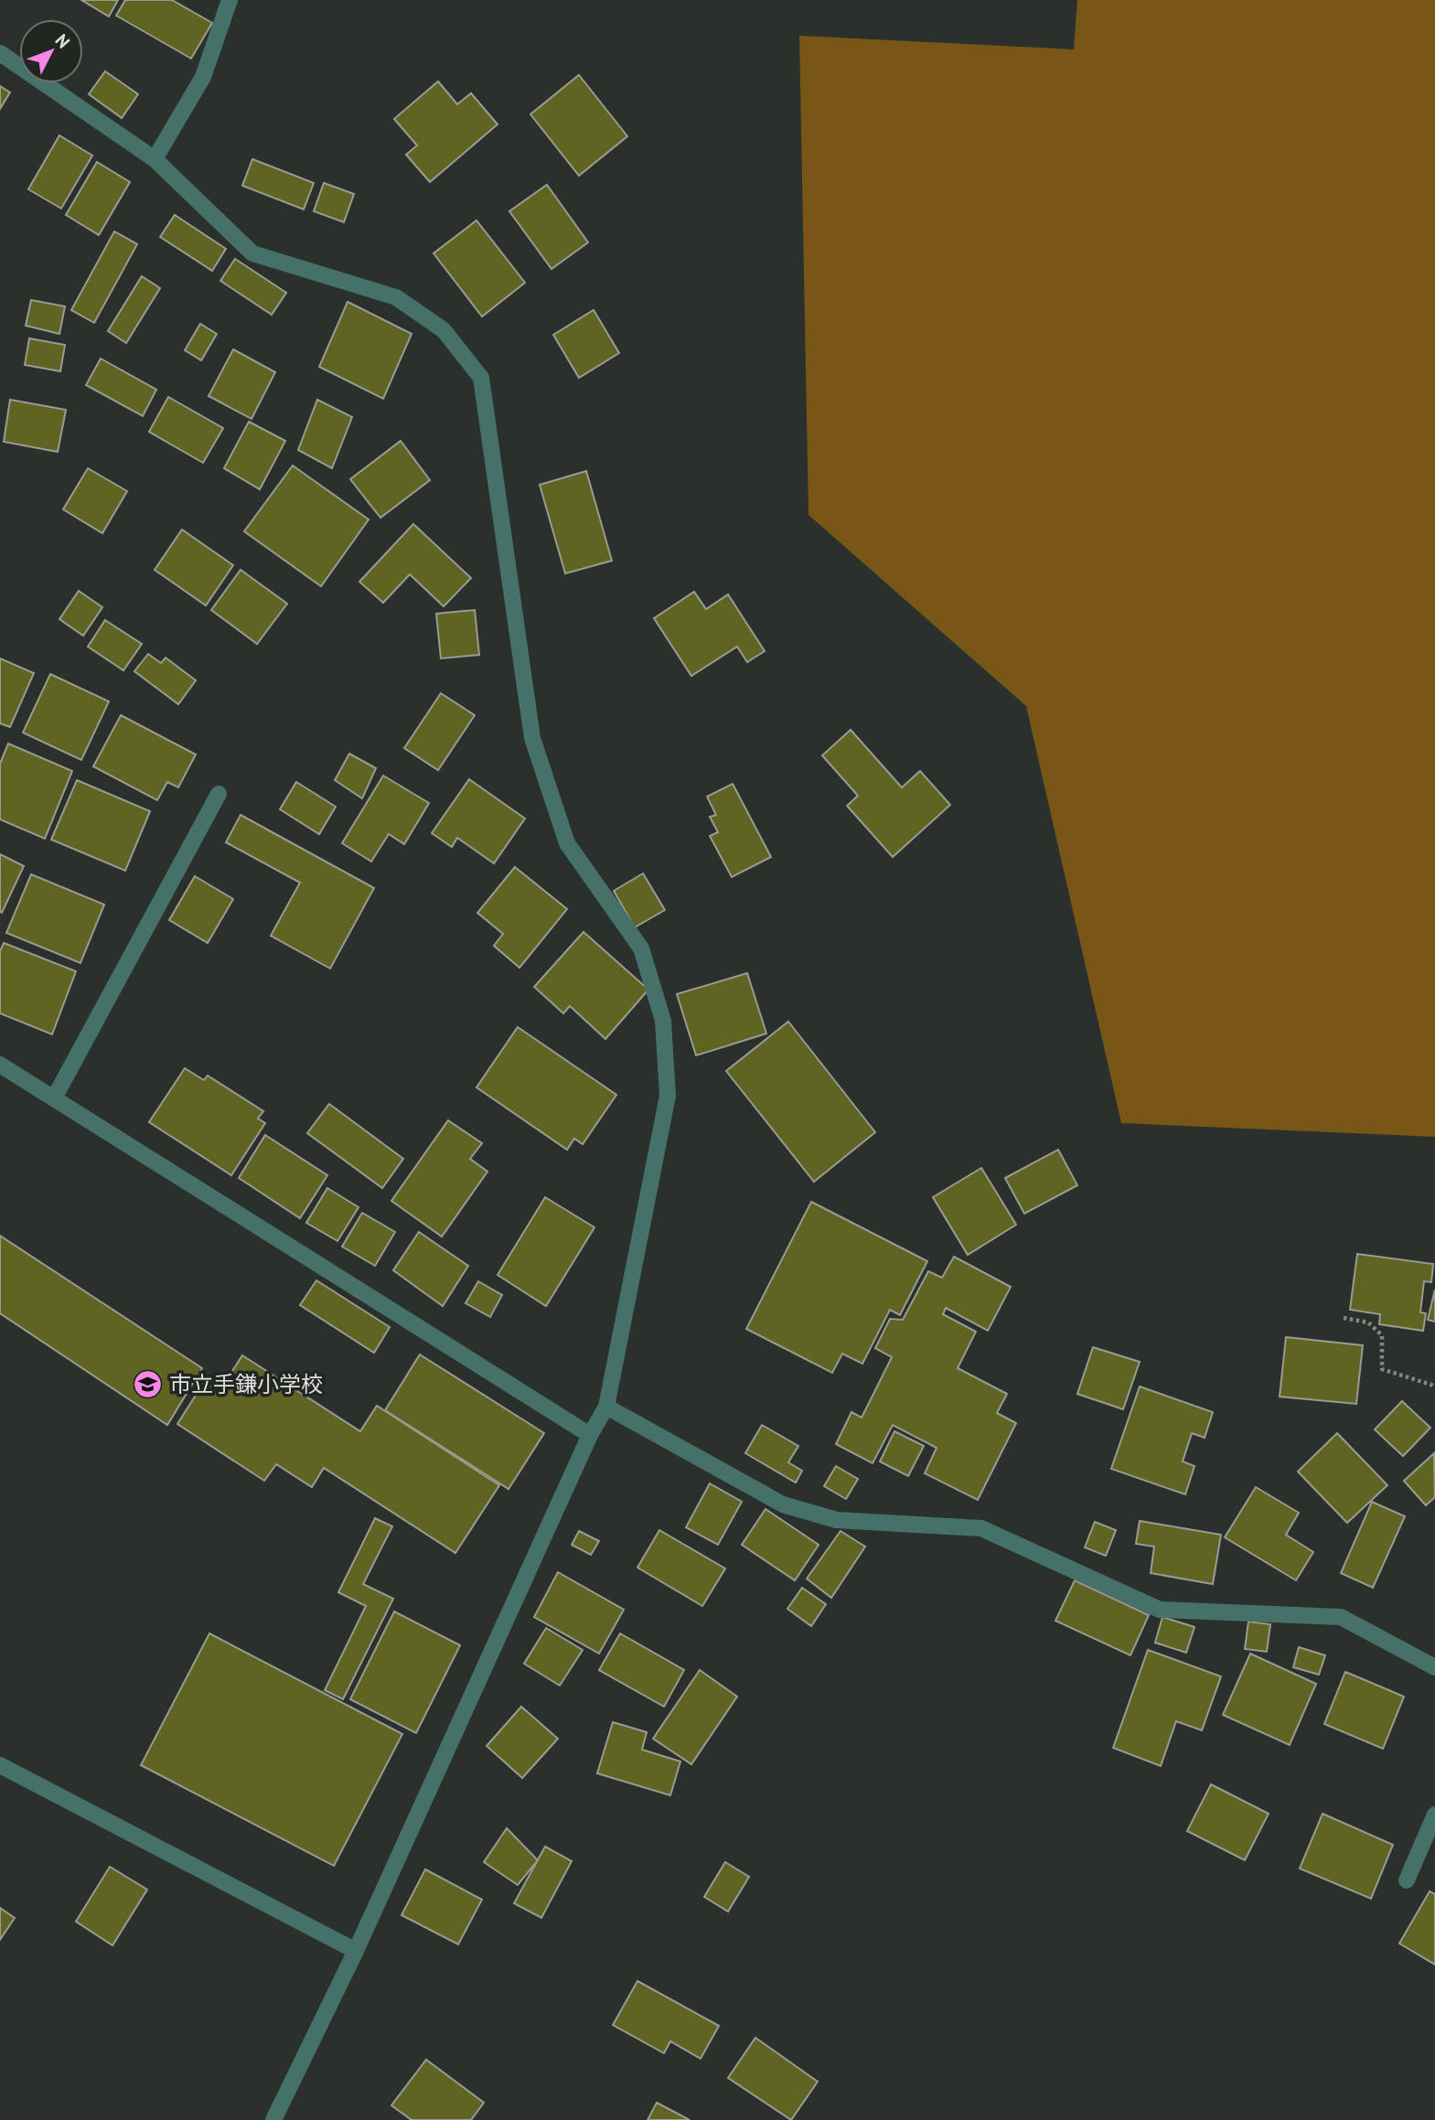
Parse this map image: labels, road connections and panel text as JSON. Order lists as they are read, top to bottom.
{
  "places": {
    "school or university": ["市立手鎌小学校"]
  },
  "north": "top right"
}
